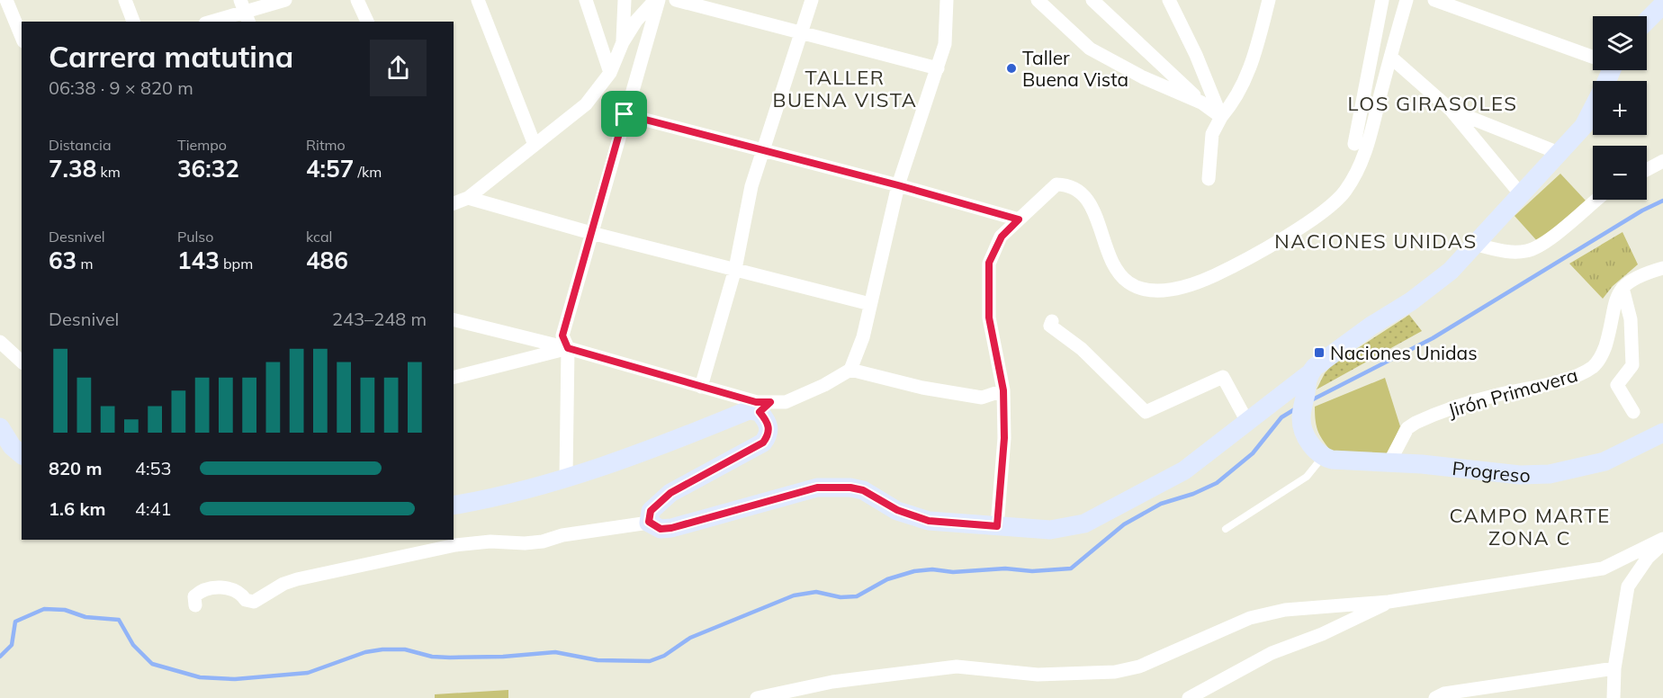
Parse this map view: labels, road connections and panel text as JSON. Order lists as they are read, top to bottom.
{
  "streets": {
    "street": ["Jirón Primavera", "Progreso"]
  },
  "crossings": [
    ["Jirón Primavera", "Progreso"]
  ],
  "districts": [
    "TALLER BUENA VISTA",
    "LOS GIRASOLES",
    "NACIONES UNIDAS",
    "CAMPO MARTE ZONA C"
  ],
  "places": {
    "other": ["Taller Buena Vista"],
    "transit": ["Naciones Unidas"]
  },
  "page": {
    "map_buttons": ["+", "−"],
    "heading": ["Carrera matutina", "06:38 · 9 × 820 m"],
    "stats": [
      ["Distancia", "7.38 km"],
      ["Tiempo", "36:32"],
      ["Ritmo", "4:57 /km"],
      ["Desnivel", "63 m"],
      ["Pulso", "143 bpm"],
      ["kcal", "486"]
    ],
    "chart": ["Desnivel", "243–248 m"],
    "list": [
      {
        "name": "820 m",
        "note": "4:53"
      },
      {
        "name": "1.6 km",
        "note": "4:41"
      }
    ]
  }
}
